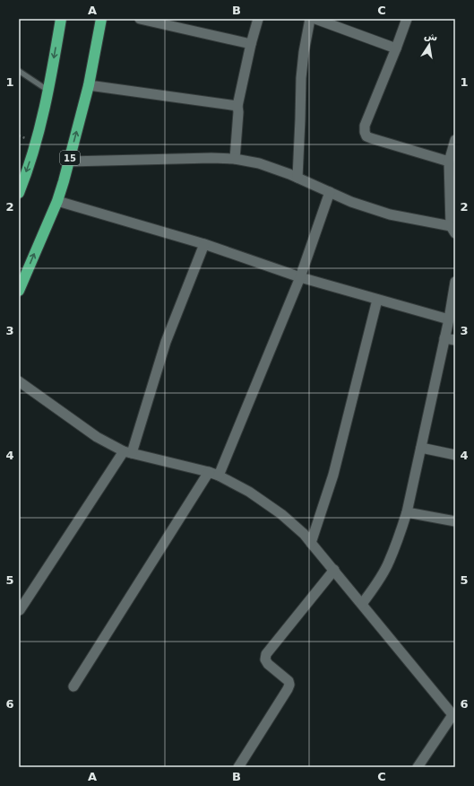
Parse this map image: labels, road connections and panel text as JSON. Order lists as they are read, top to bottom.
{
  "streets": {
    "highway": ["15"]
  },
  "north": "top",
  "grid": {
    "columns": ["A", "B", "C"],
    "rows": [
      "1",
      "2",
      "3",
      "4",
      "5",
      "6"
    ]
  }
}
